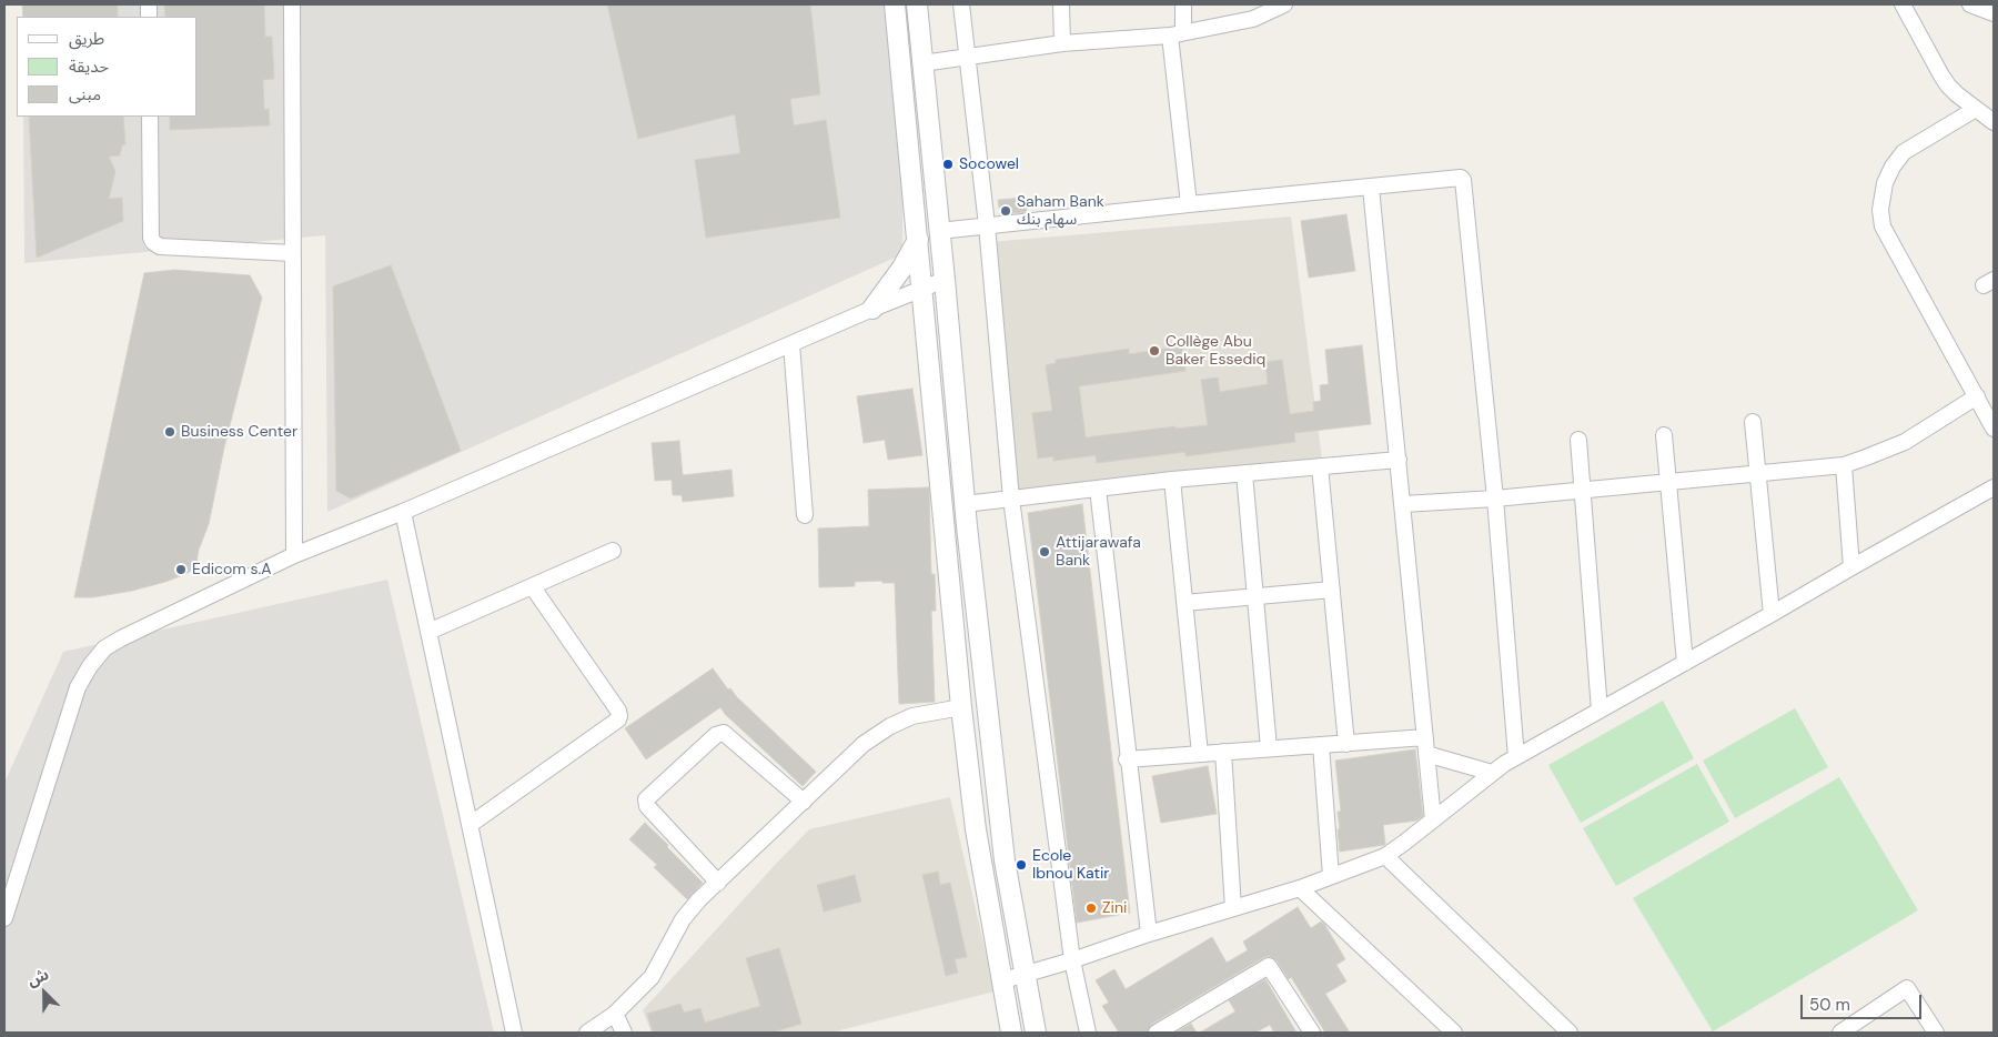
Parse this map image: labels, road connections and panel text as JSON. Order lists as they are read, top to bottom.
{
  "places": [
    "Socowel",
    "Saham Bank سهام بنك",
    "Collège Abu Baker Essediq",
    "Business Center",
    "Attijarawafa Bank",
    "Edicom s.A",
    "Ecole Ibnou Katir",
    "Zini"
  ],
  "legend": ["طريق", "حديقة", "مبنى"],
  "scale_bar": "50 m",
  "north": "top left"
}
